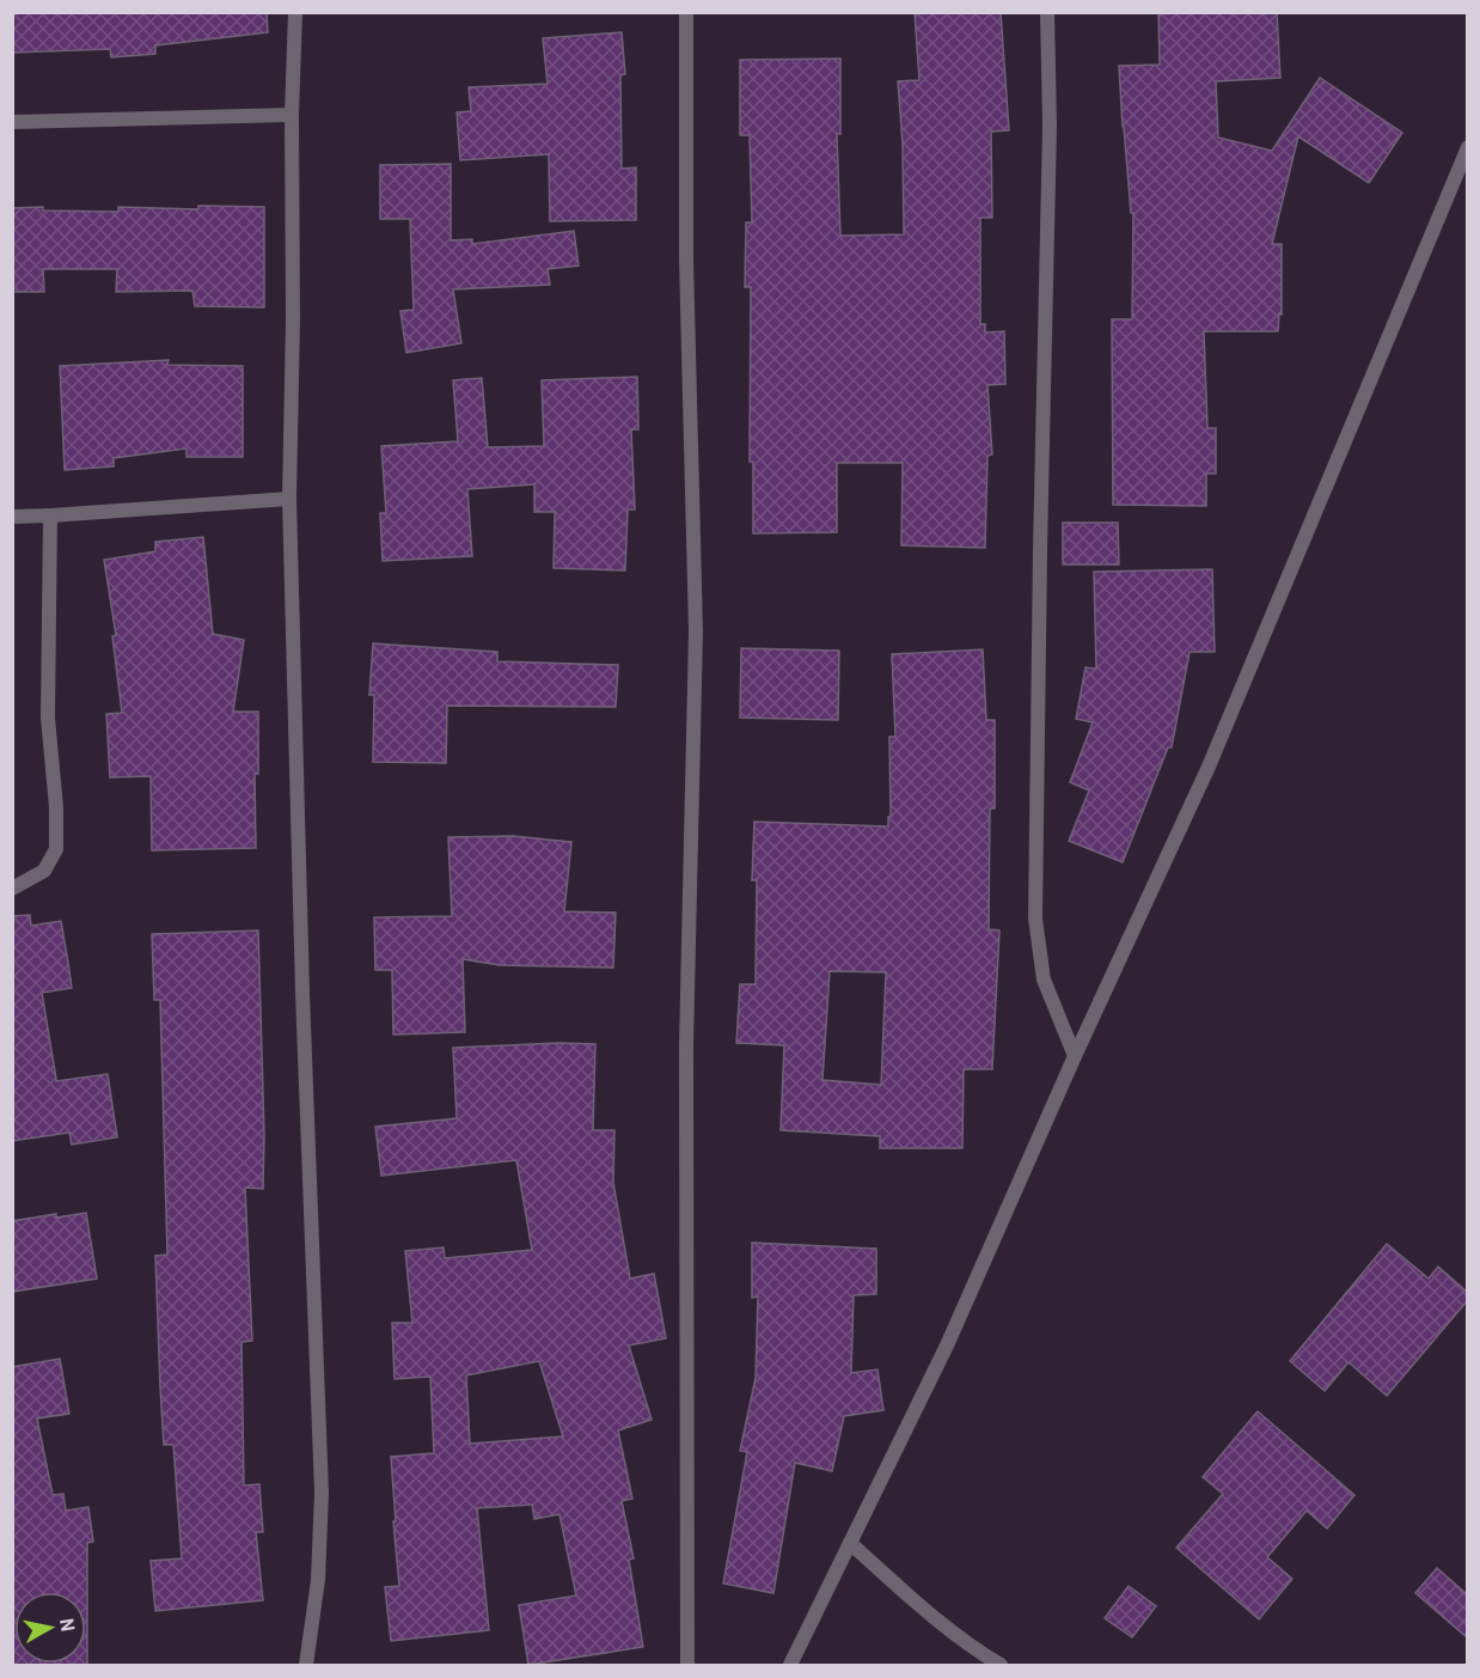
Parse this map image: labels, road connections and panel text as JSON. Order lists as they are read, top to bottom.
{
  "north": "right"
}
